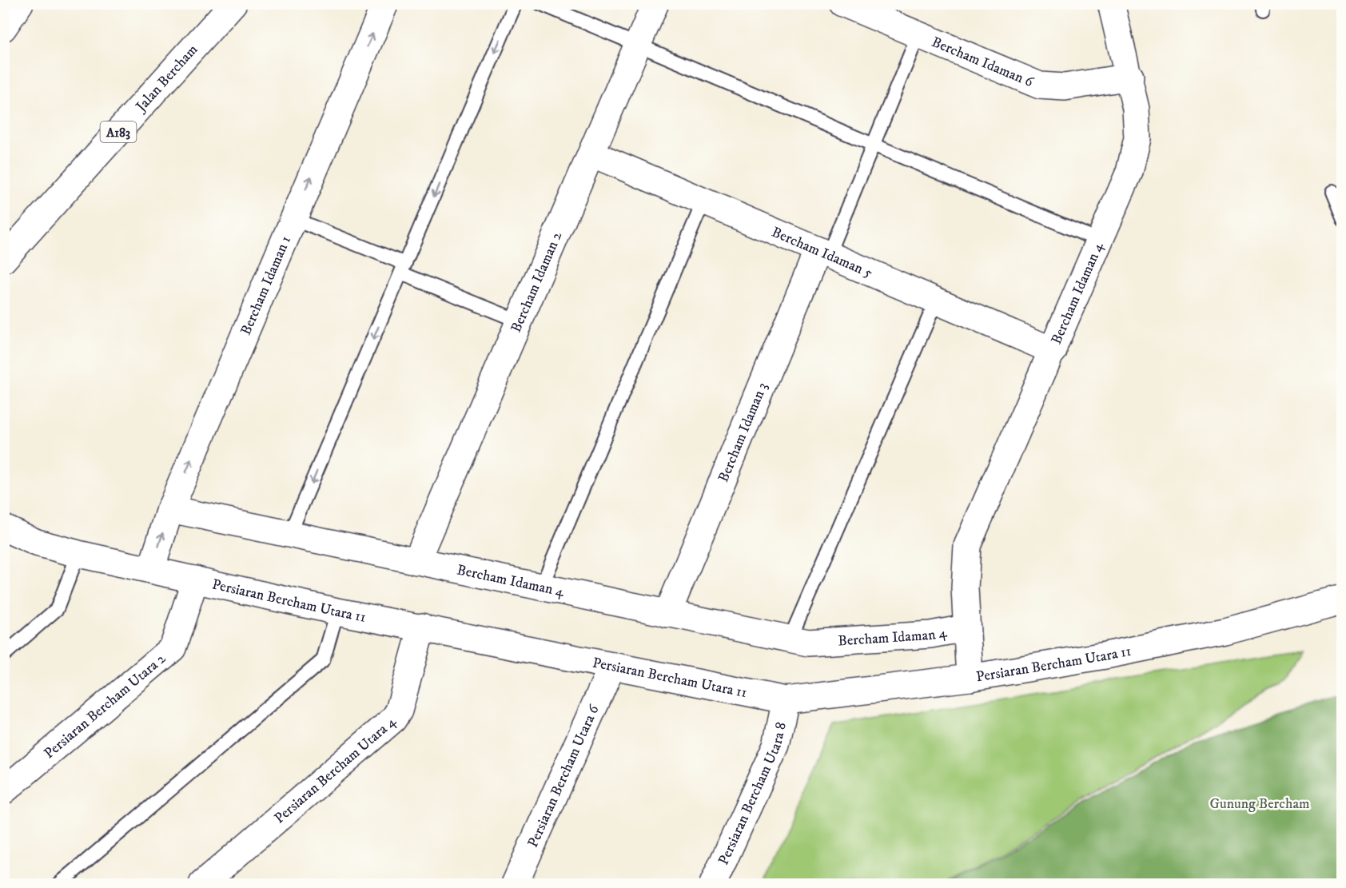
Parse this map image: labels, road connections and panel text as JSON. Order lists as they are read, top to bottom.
{
  "streets": {
    "street": [
      "Bercham Idaman 6",
      "Jalan Bercham",
      "A183",
      "Bercham Idaman 5",
      "Bercham Idaman 2",
      "Bercham Idaman 1",
      "Bercham Idaman 4",
      "Bercham Idaman 3",
      "Persiaran Bercham Utara 11",
      "Persiaran Bercham Utara 2",
      "Persiaran Bercham Utara 4",
      "Persiaran Bercham Utara 6",
      "Persiaran Bercham Utara 8"
    ]
  },
  "crossings": [
    ["Bercham Idaman 6", "Bercham Idaman 4"],
    ["Bercham Idaman 5", "Bercham Idaman 2"],
    ["Bercham Idaman 5", "Bercham Idaman 4"],
    ["Bercham Idaman 5", "Bercham Idaman 3"],
    ["Bercham Idaman 2", "Bercham Idaman 4"],
    ["Bercham Idaman 1", "Bercham Idaman 4"],
    ["Bercham Idaman 1", "Persiaran Bercham Utara 11"],
    ["Bercham Idaman 4", "Bercham Idaman 3"],
    ["Persiaran Bercham Utara 11", "Persiaran Bercham Utara 2"],
    ["Persiaran Bercham Utara 11", "Persiaran Bercham Utara 4"],
    ["Persiaran Bercham Utara 11", "Persiaran Bercham Utara 6"],
    ["Persiaran Bercham Utara 11", "Persiaran Bercham Utara 8"]
  ],
  "one_way": ["Bercham Idaman 1"],
  "parks": ["Gunung Bercham"]
}
